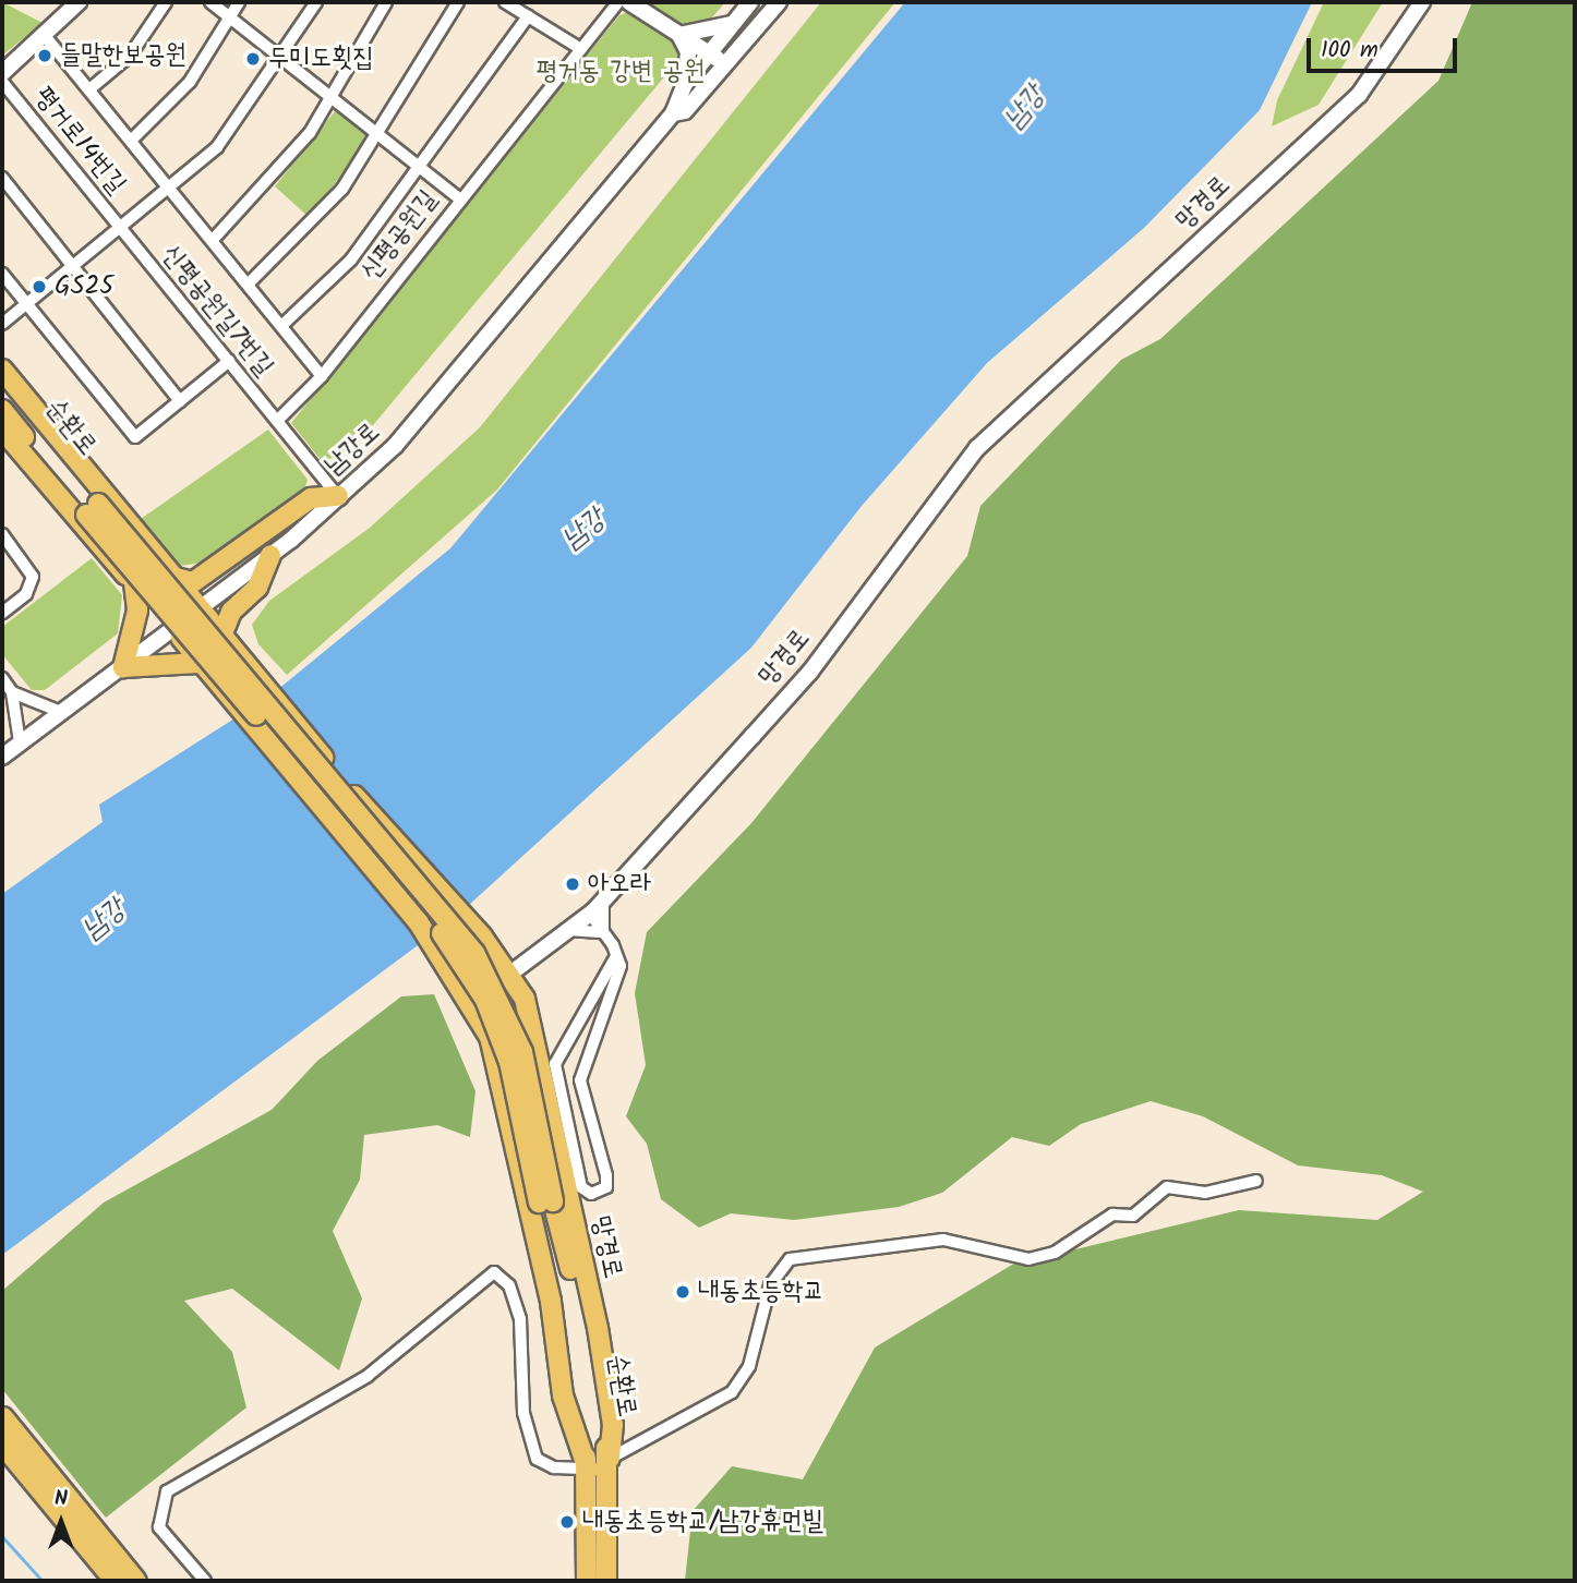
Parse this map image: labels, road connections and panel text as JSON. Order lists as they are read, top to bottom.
{
  "streets": {
    "main road": ["망경로", "순환로"],
    "street": [
      "평거로14번길",
      "신평공원길",
      "신평공원길7번길",
      "남강로"
    ]
  },
  "crossings": [
    ["평거로14번길", "신평공원길7번길"],
    ["망경로", "순환로"],
    ["신평공원길", "신평공원길7번길"]
  ],
  "water": ["남강"],
  "parks": ["평거동 강변 공원"],
  "places": [
    "들말한보공원",
    "두미도횟집",
    "GS25",
    "아오라",
    "내동초등학교",
    "내동초등학교/남강휴먼빌"
  ],
  "scale_bar": "100 m",
  "north": "top"
}
